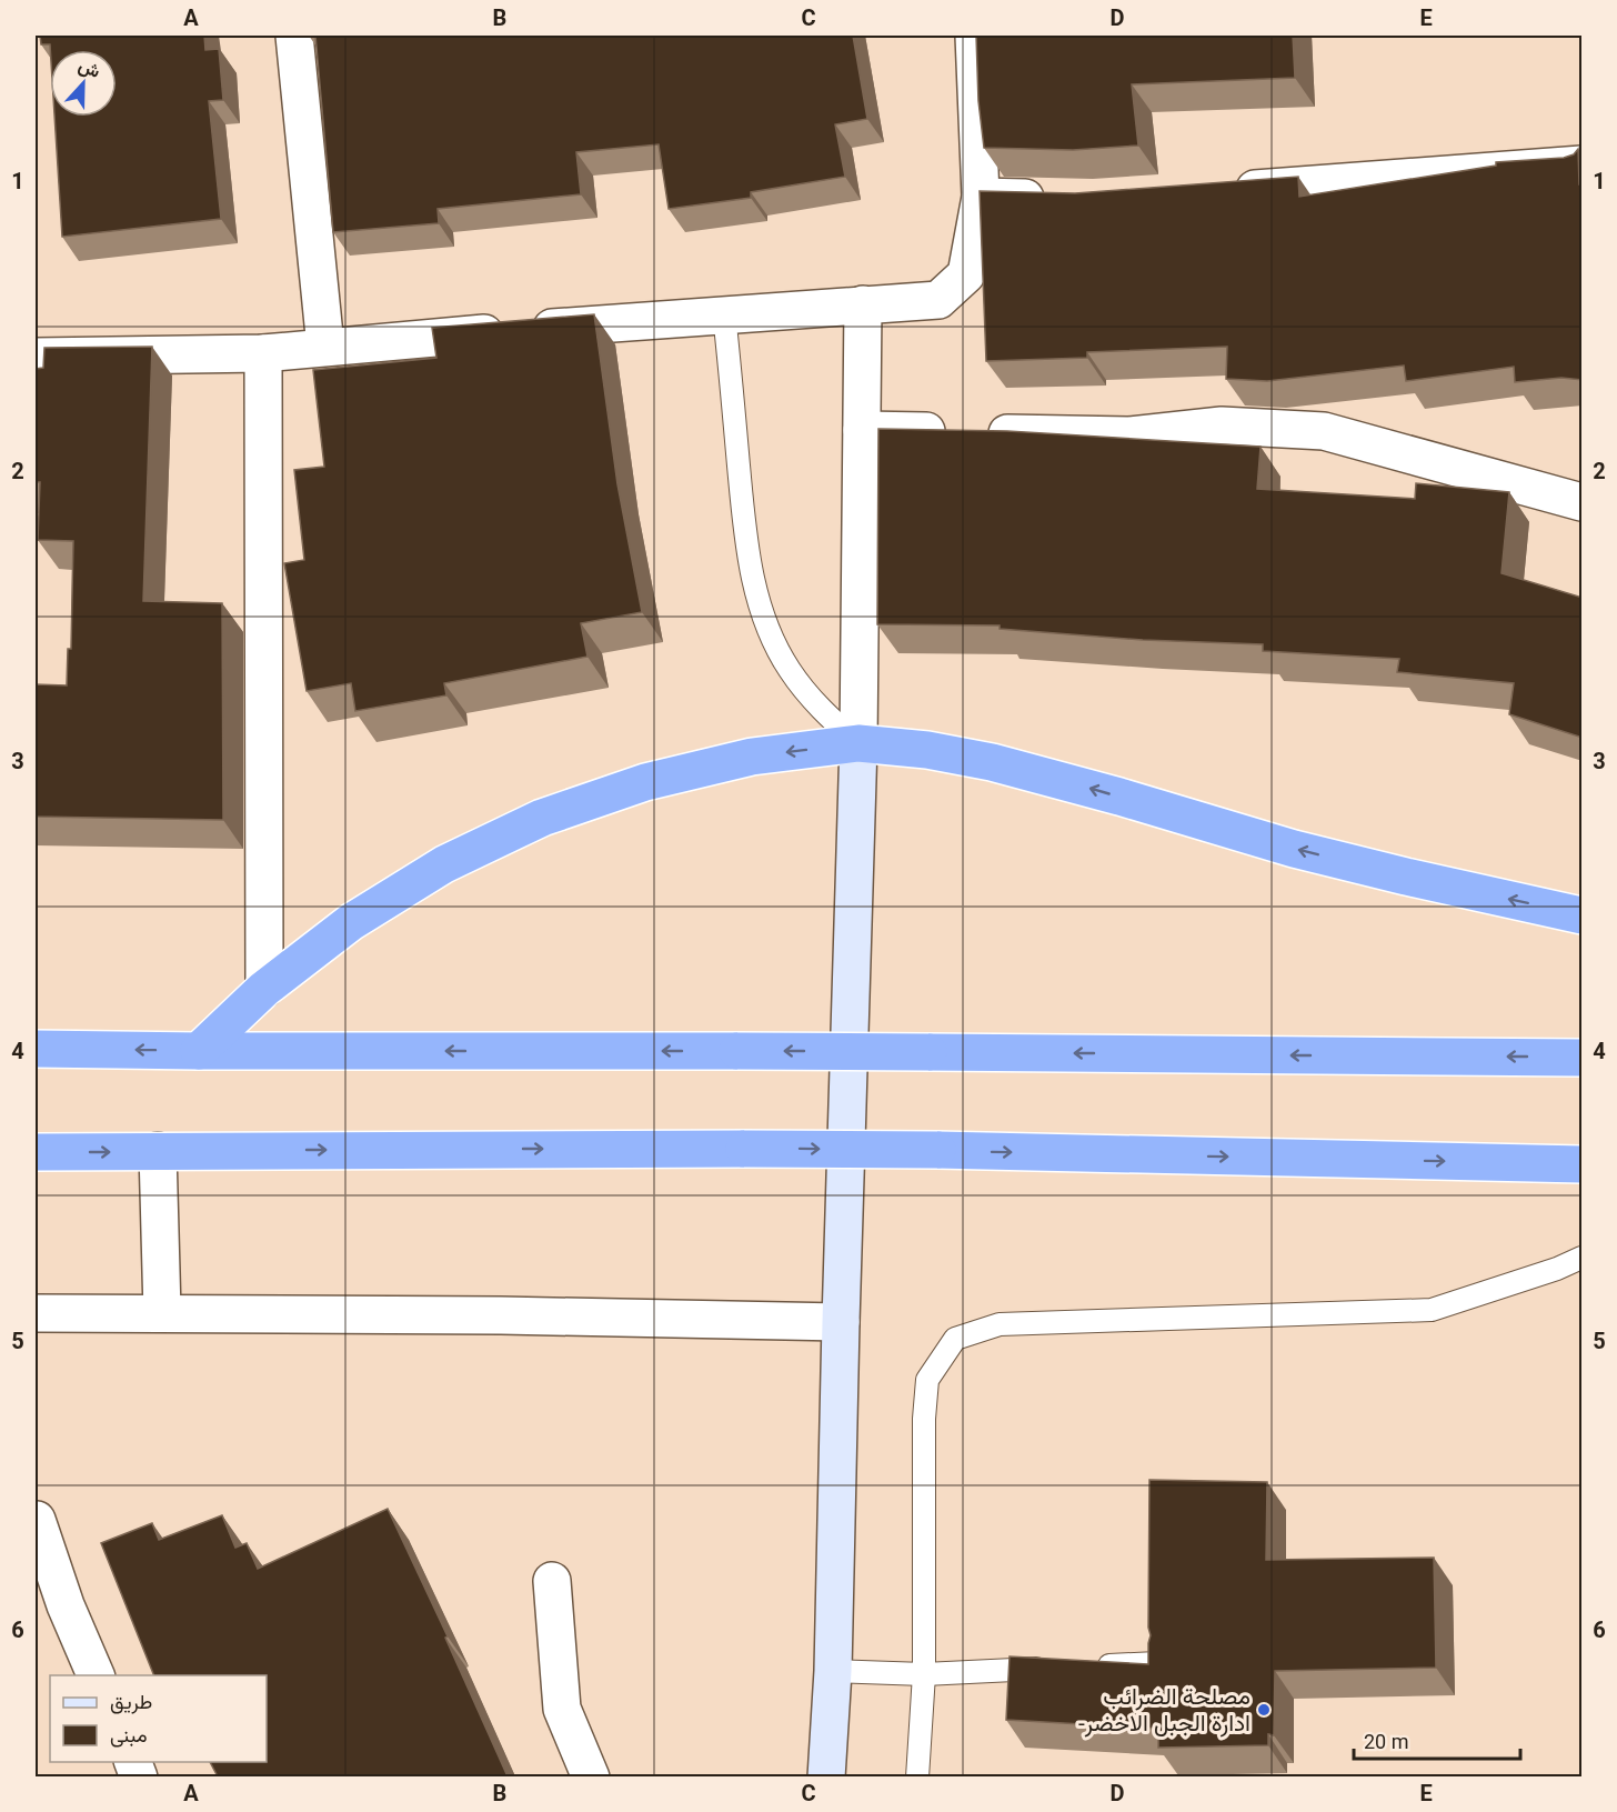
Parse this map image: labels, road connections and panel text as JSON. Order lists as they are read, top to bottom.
{
  "places": ["مصلحة الضرائب -ادارة الجبل الاخضر"],
  "legend": ["طريق", "مبنى"],
  "scale_bar": "20 m",
  "north": "top",
  "grid": {
    "columns": [
      "A",
      "B",
      "C",
      "D",
      "E"
    ],
    "rows": [
      "1",
      "2",
      "3",
      "4",
      "5",
      "6"
    ]
  }
}
